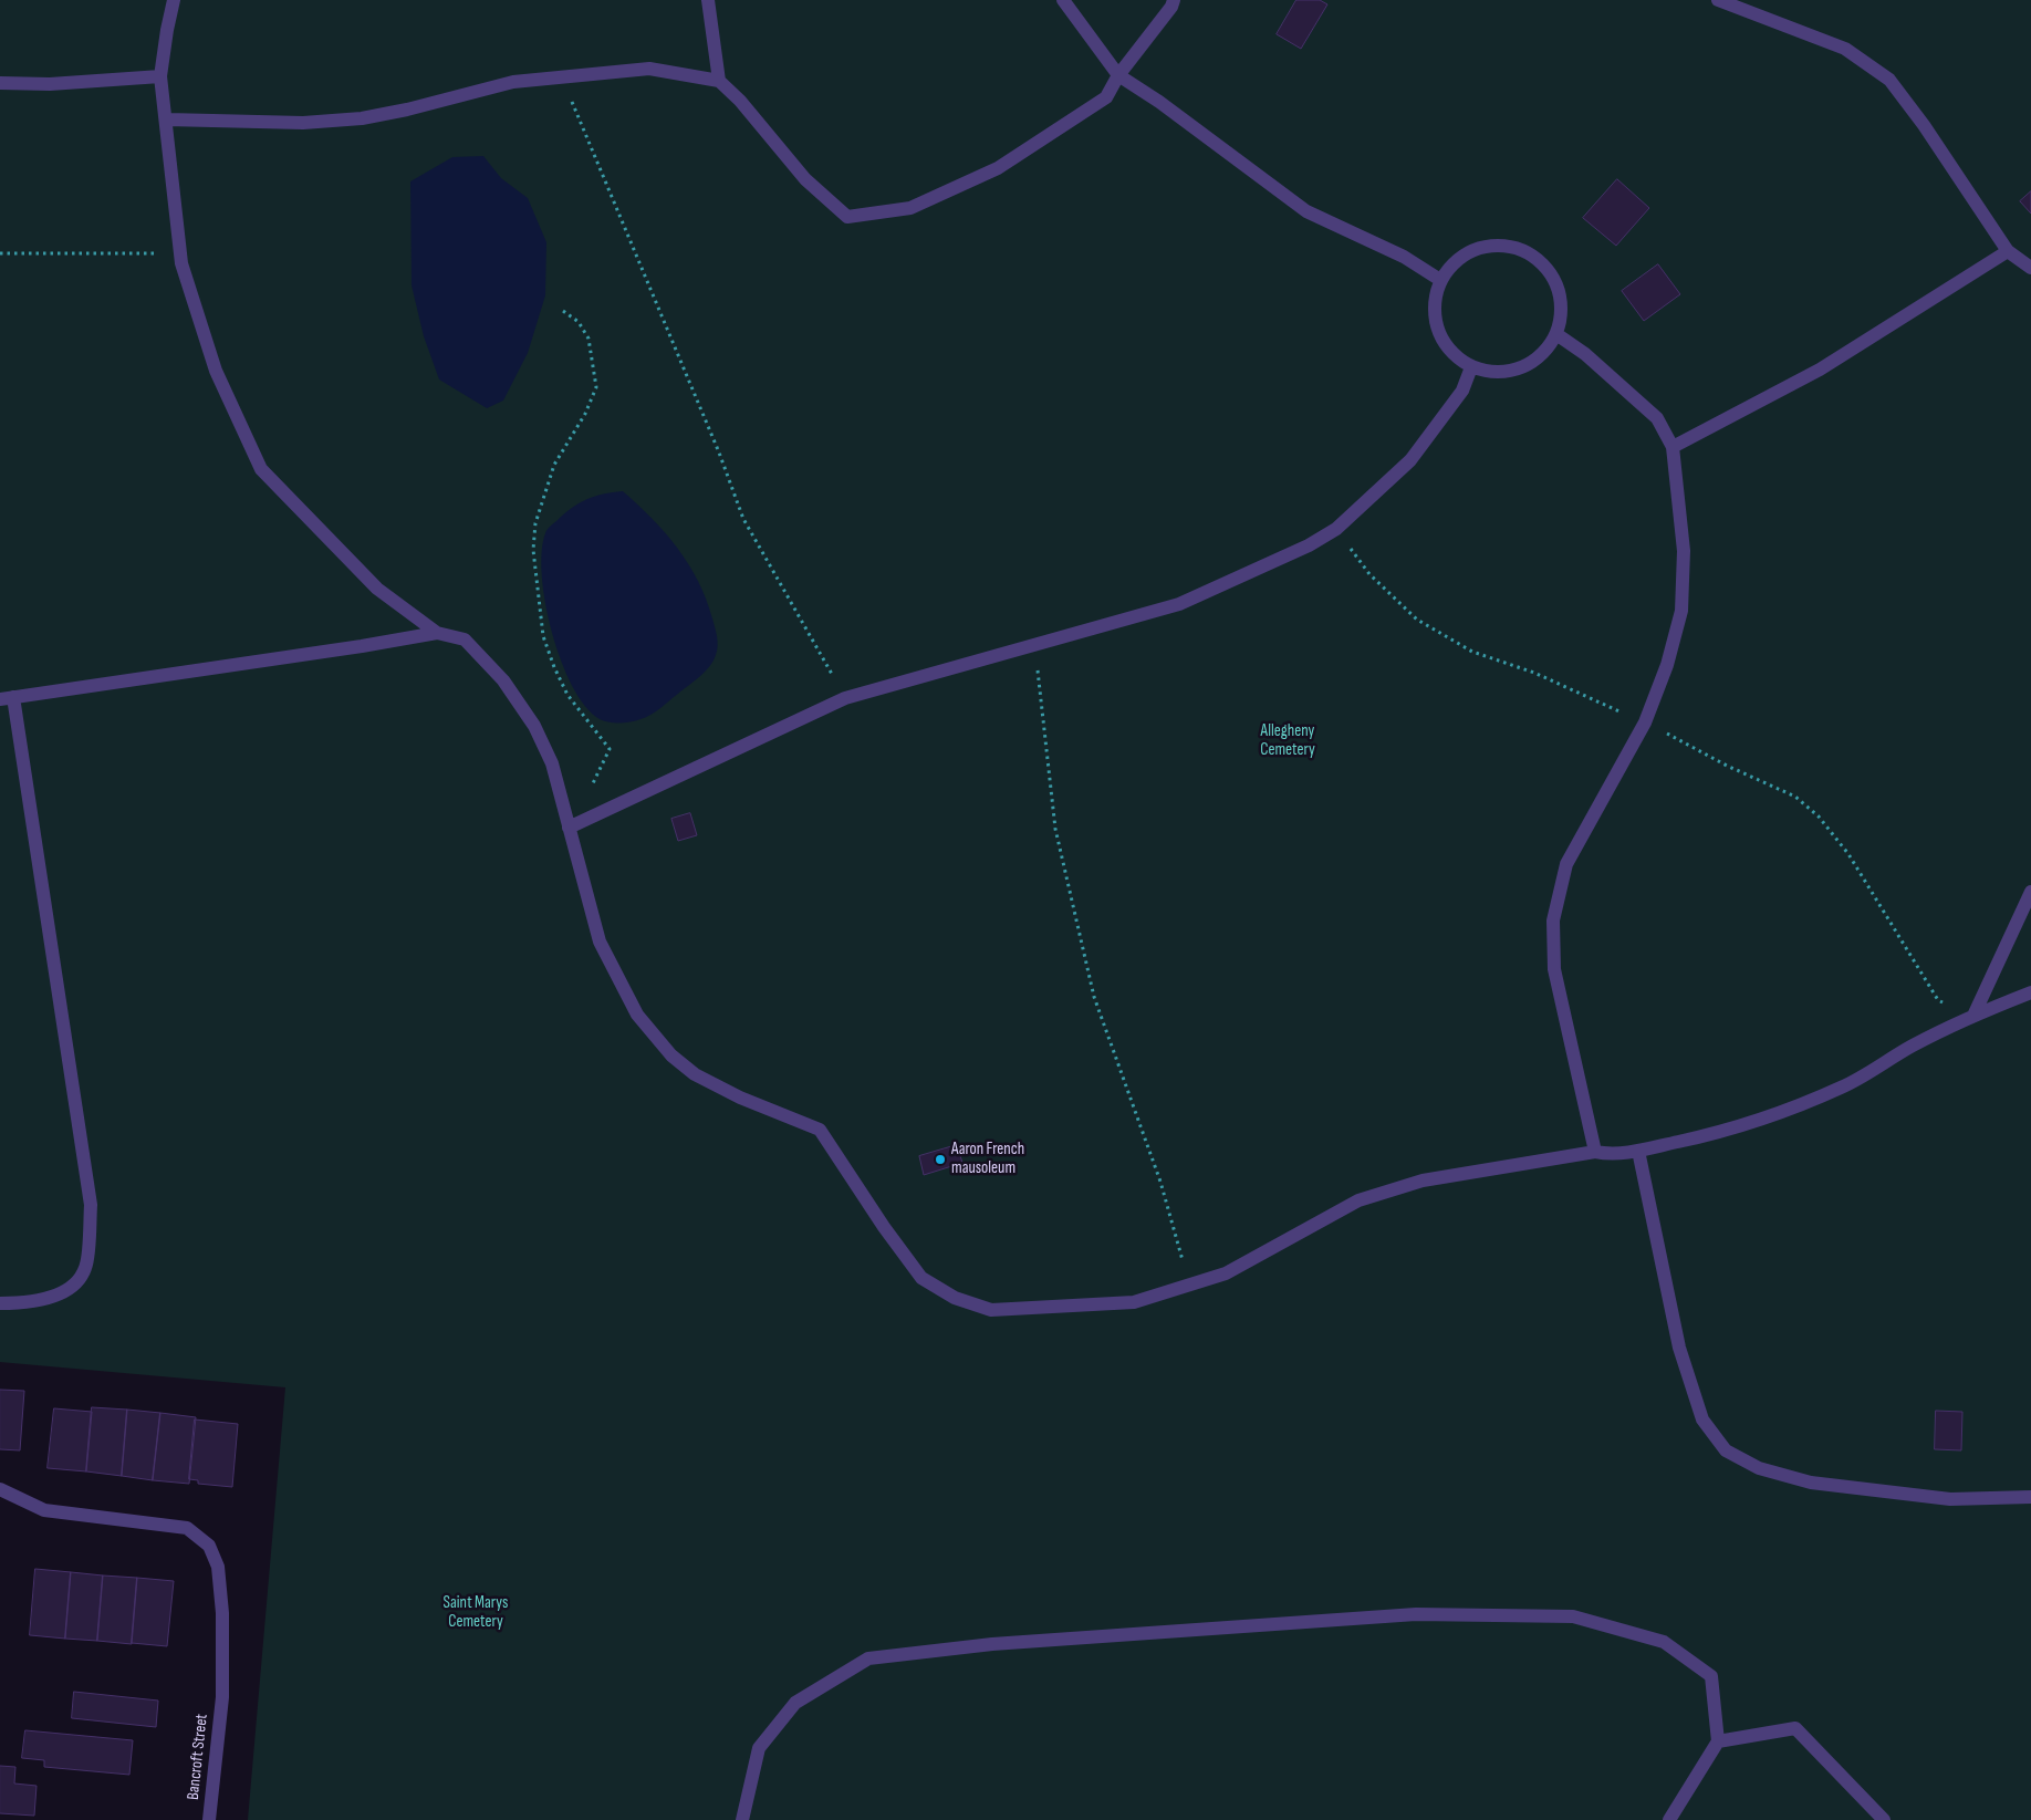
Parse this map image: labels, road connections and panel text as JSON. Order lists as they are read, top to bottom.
{
  "streets": {
    "street": ["Bancroft Street"]
  },
  "parks": ["Allegheny Cemetery", "Saint Marys Cemetery"],
  "places": ["Aaron French mausoleum"]
}
